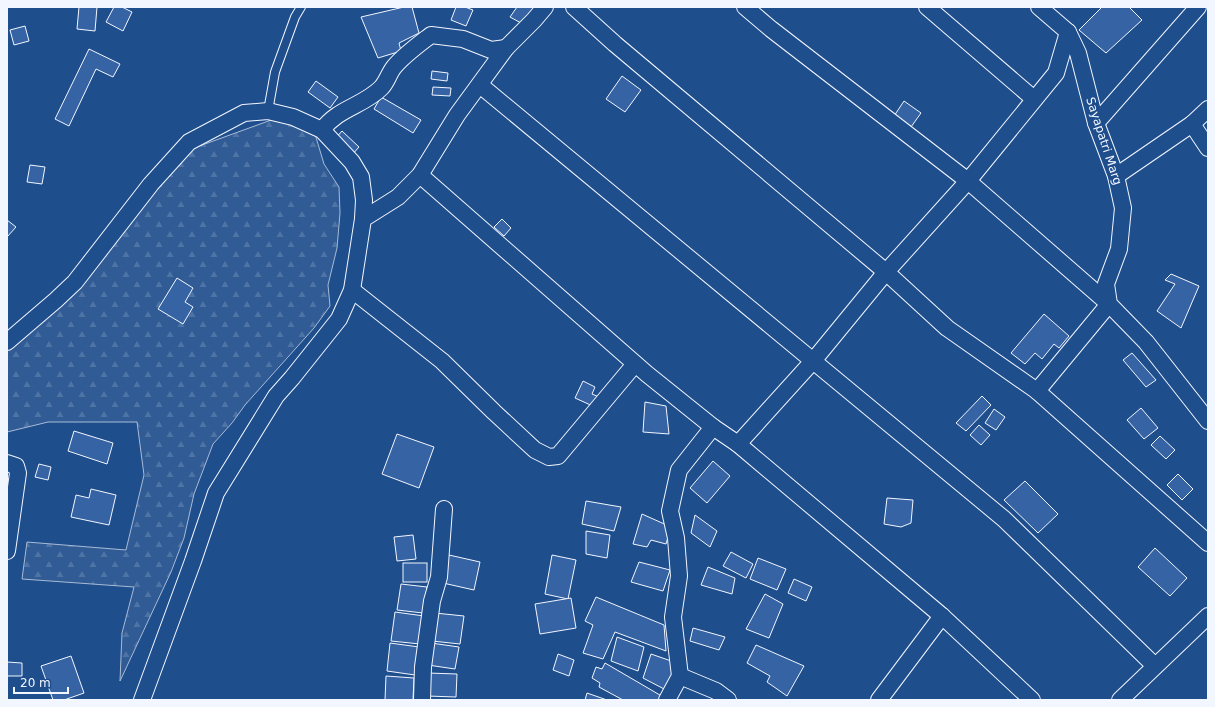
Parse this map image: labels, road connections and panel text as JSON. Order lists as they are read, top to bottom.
{
  "streets": {
    "street": ["Sayapatri Marg"]
  },
  "scale_bar": "20 m"
}
